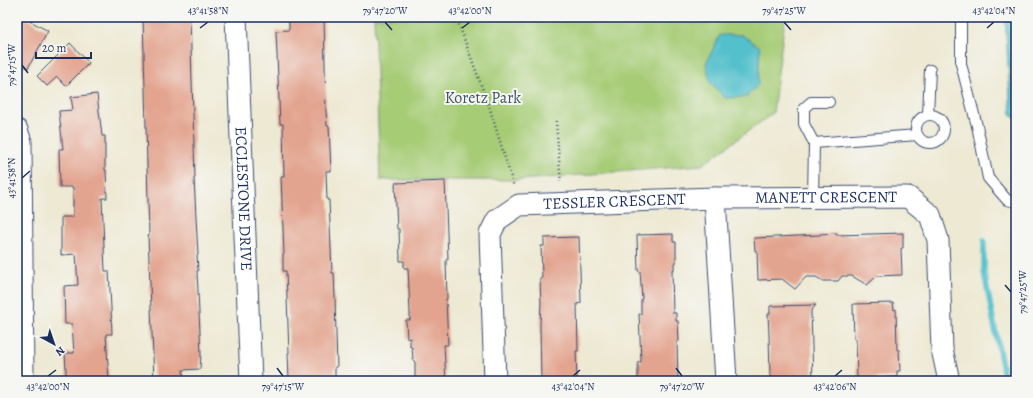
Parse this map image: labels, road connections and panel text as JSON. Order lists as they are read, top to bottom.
{
  "streets": {
    "street": ["MANETT CRESCENT", "ECCLESTONE DRIVE", "TESSLER CRESCENT"]
  },
  "crossings": [
    ["MANETT CRESCENT", "TESSLER CRESCENT"]
  ],
  "parks": ["Koretz Park"],
  "scale_bar": "20 m",
  "north": "bottom right",
  "coordinates": [
    "43°41'58\"N",
    "79°47'20\"W",
    "43°42'00\"N",
    "79°47'25\"W",
    "43°42'04\"N",
    "79°47'15\"W",
    "43°42'06\"N"
  ]
}
